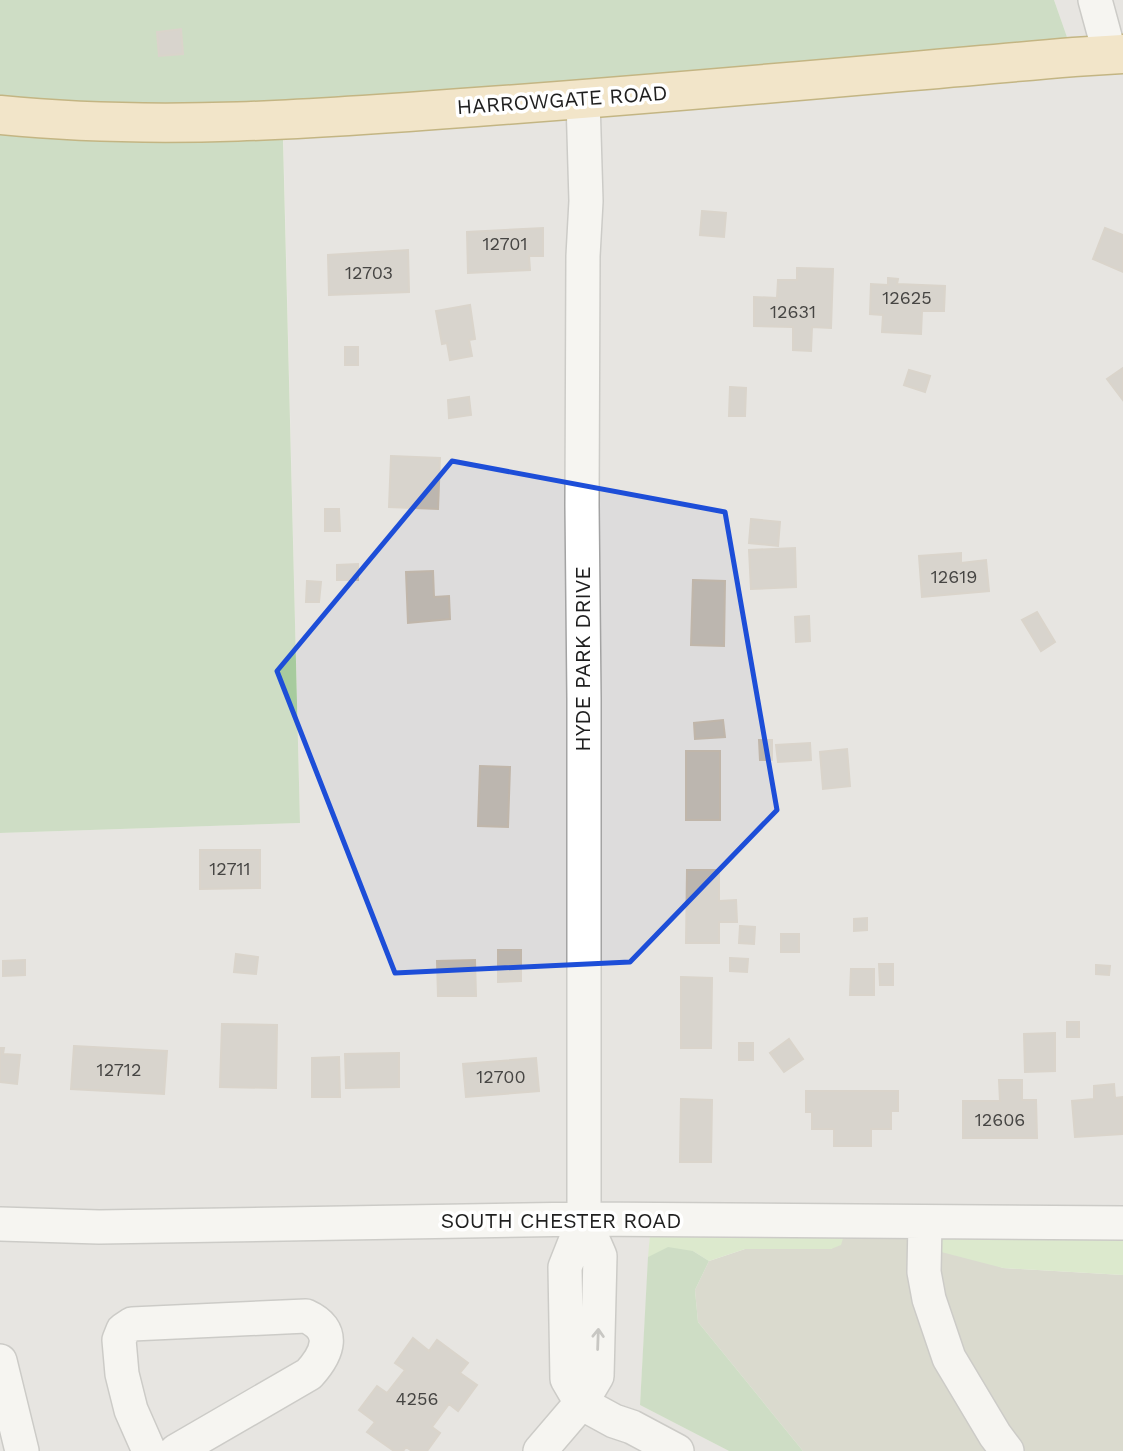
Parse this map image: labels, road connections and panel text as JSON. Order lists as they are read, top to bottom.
{
  "streets": {
    "main road": ["HARROWGATE ROAD"],
    "street": ["HYDE PARK DRIVE", "SOUTH CHESTER ROAD"]
  },
  "crossings": [
    ["HARROWGATE ROAD", "HYDE PARK DRIVE"],
    ["HYDE PARK DRIVE", "SOUTH CHESTER ROAD"]
  ],
  "house_numbers": [
    "12701",
    "12703",
    "12625",
    "12631",
    "12619",
    "12711",
    "12712",
    "12700",
    "12606",
    "4256"
  ]
}
